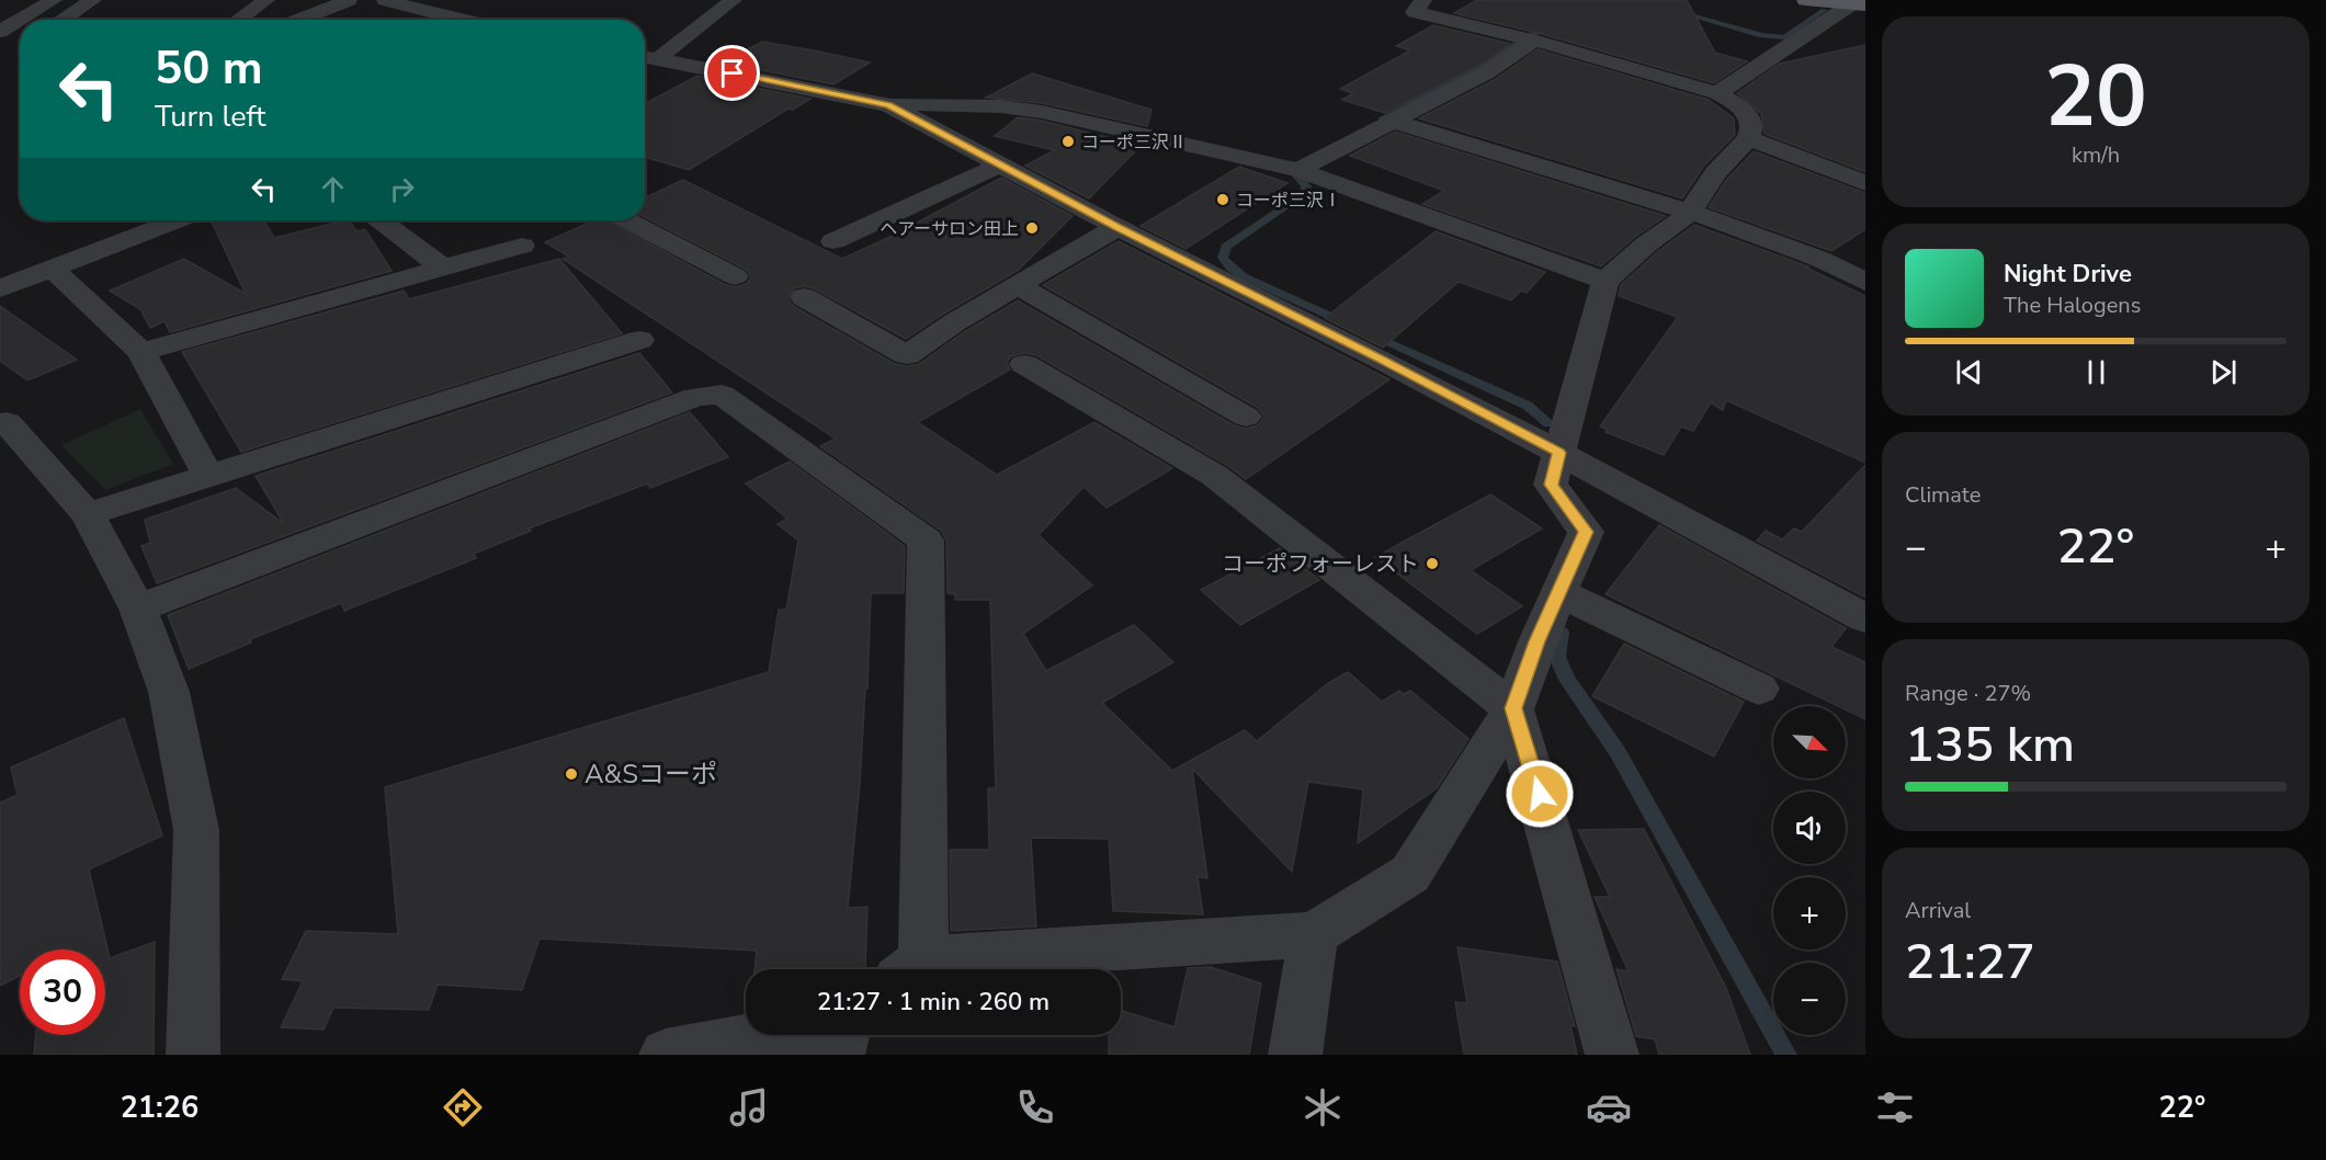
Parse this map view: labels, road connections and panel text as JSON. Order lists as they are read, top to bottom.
{
  "places": [
    "コーポ三沢Ⅱ",
    "コーポ三沢Ⅰ",
    "ヘアーサロン田上",
    "コーポフォーレスト",
    "A&Sコーポ"
  ],
  "north": "bottom right",
  "page": {
    "tile": [
      ["20", "km/h"],
      "Climate",
      ["Range · 27%", "135 km"],
      ["Arrival", "21:27"]
    ],
    "turn": ["50 m", "Turn left"],
    "song": ["Night Drive", "The Halogens"],
    "heat": ["−", "22°", "+"],
    "map_buttons": ["+", "−"],
    "limit": "30",
    "trip": "21:27 · 1 min · 260 m",
    "tabs": ["21:26", "22°"]
  }
}
